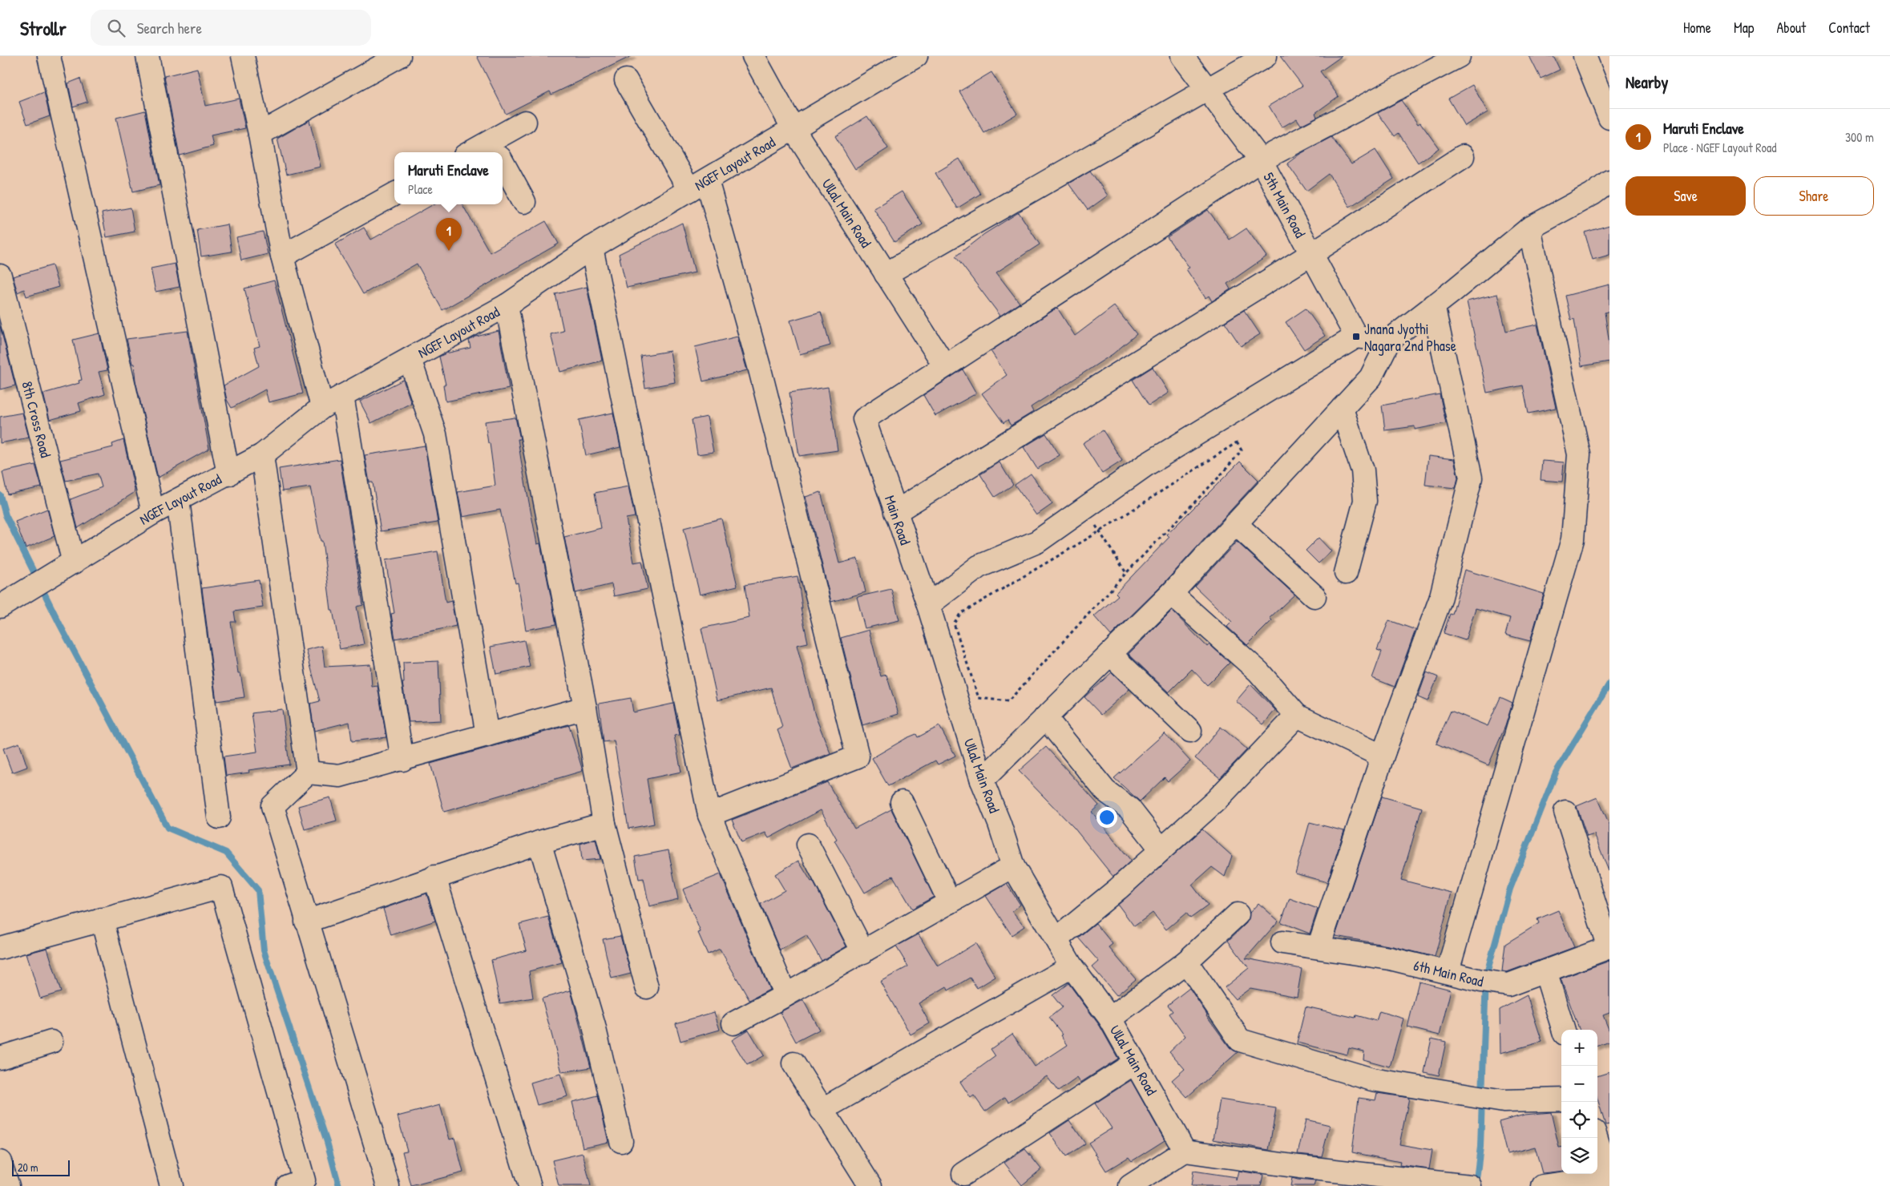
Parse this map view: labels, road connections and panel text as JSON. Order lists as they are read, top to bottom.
{
  "streets": {
    "street": [
      "NGEF Layout Road",
      "5th Main Road",
      "Ullal Main Road",
      "8th Cross Road",
      "Main Road",
      "6th Main Road"
    ]
  },
  "crossings": [
    ["NGEF Layout Road", "Ullal Main Road"],
    ["NGEF Layout Road", "8th Cross Road"],
    ["Ullal Main Road", "Main Road"]
  ],
  "places": {
    "transit": ["Jnana Jyothi Nagara 2nd Phase"]
  },
  "scale_bar": "20 m",
  "page": {
    "header": "Strollr",
    "search": "Search here",
    "nav": [
      "Home",
      "Map",
      "About",
      "Contact"
    ],
    "heading": "Nearby",
    "list": [
      {
        "mark": "1",
        "name": "Maruti Enclave",
        "note": "Place · NGEF Layout Road",
        "value": "300 m"
      }
    ],
    "popup": ["Maruti Enclave", "Place"],
    "buttons": ["Save", "Share"],
    "pins": "1",
    "map_buttons": ["+", "−"],
    "scale": "20 m"
  }
}
